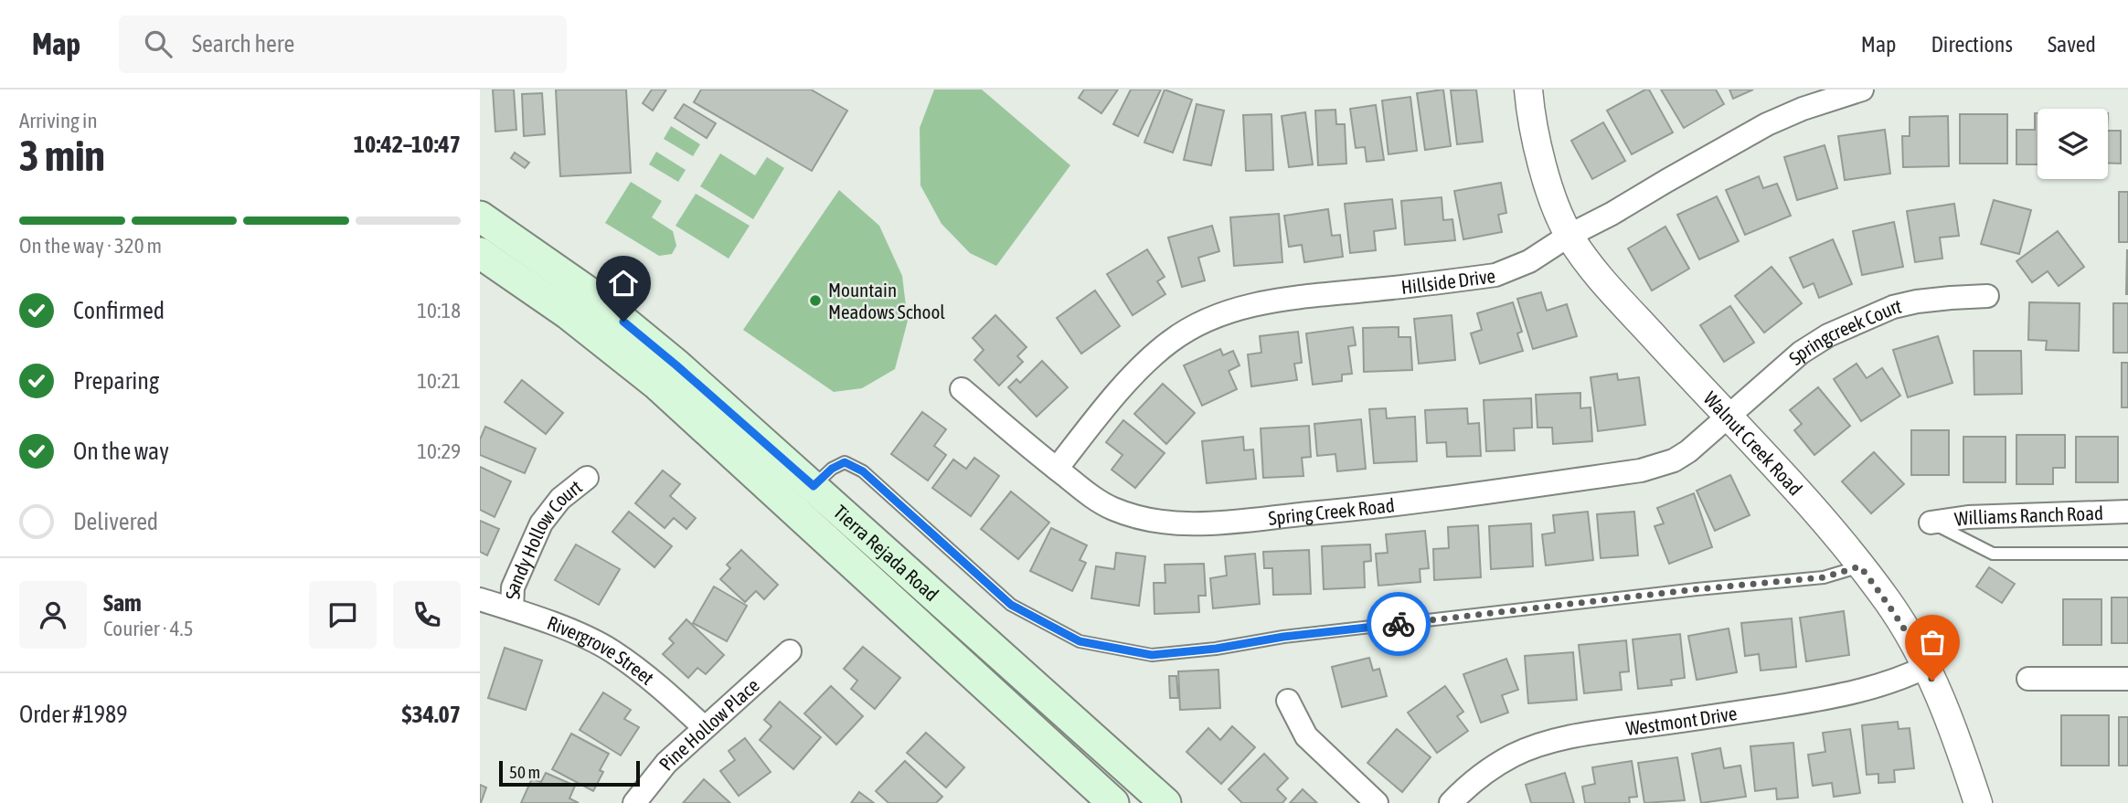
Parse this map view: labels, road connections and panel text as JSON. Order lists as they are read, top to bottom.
{
  "streets": {
    "main road": ["Tierra Rejada Road"],
    "street": [
      "Hillside Drive",
      "Springcreek Court",
      "Walnut Creek Road",
      "Spring Creek Road",
      "Williams Ranch Road",
      "Sandy Hollow Court",
      "Rivergrove Street",
      "Westmont Drive",
      "Pine Hollow Place"
    ]
  },
  "crossings": [
    ["Hillside Drive", "Walnut Creek Road"],
    ["Hillside Drive", "Spring Creek Road"],
    ["Springcreek Court", "Walnut Creek Road"],
    ["Springcreek Court", "Spring Creek Road"],
    ["Walnut Creek Road", "Spring Creek Road"],
    ["Walnut Creek Road", "Westmont Drive"],
    ["Sandy Hollow Court", "Rivergrove Street"],
    ["Rivergrove Street", "Pine Hollow Place"]
  ],
  "places": ["Mountain Meadows School"],
  "scale_bar": "50 m",
  "page": {
    "header": "Map",
    "search": "Search here",
    "nav": ["Map", "Directions", "Saved"],
    "heading": ["3 min", "Arriving in", "10:42–10:47"],
    "panel": [
      "Sam",
      "Courier · 4.5",
      "Order #1989",
      "$34.07"
    ],
    "bar": "On the way · 320 m",
    "list": [
      ["Confirmed", "10:18"],
      ["Preparing", "10:21"],
      ["On the way", "10:29"],
      "Delivered"
    ],
    "scale": "50 m"
  }
}
